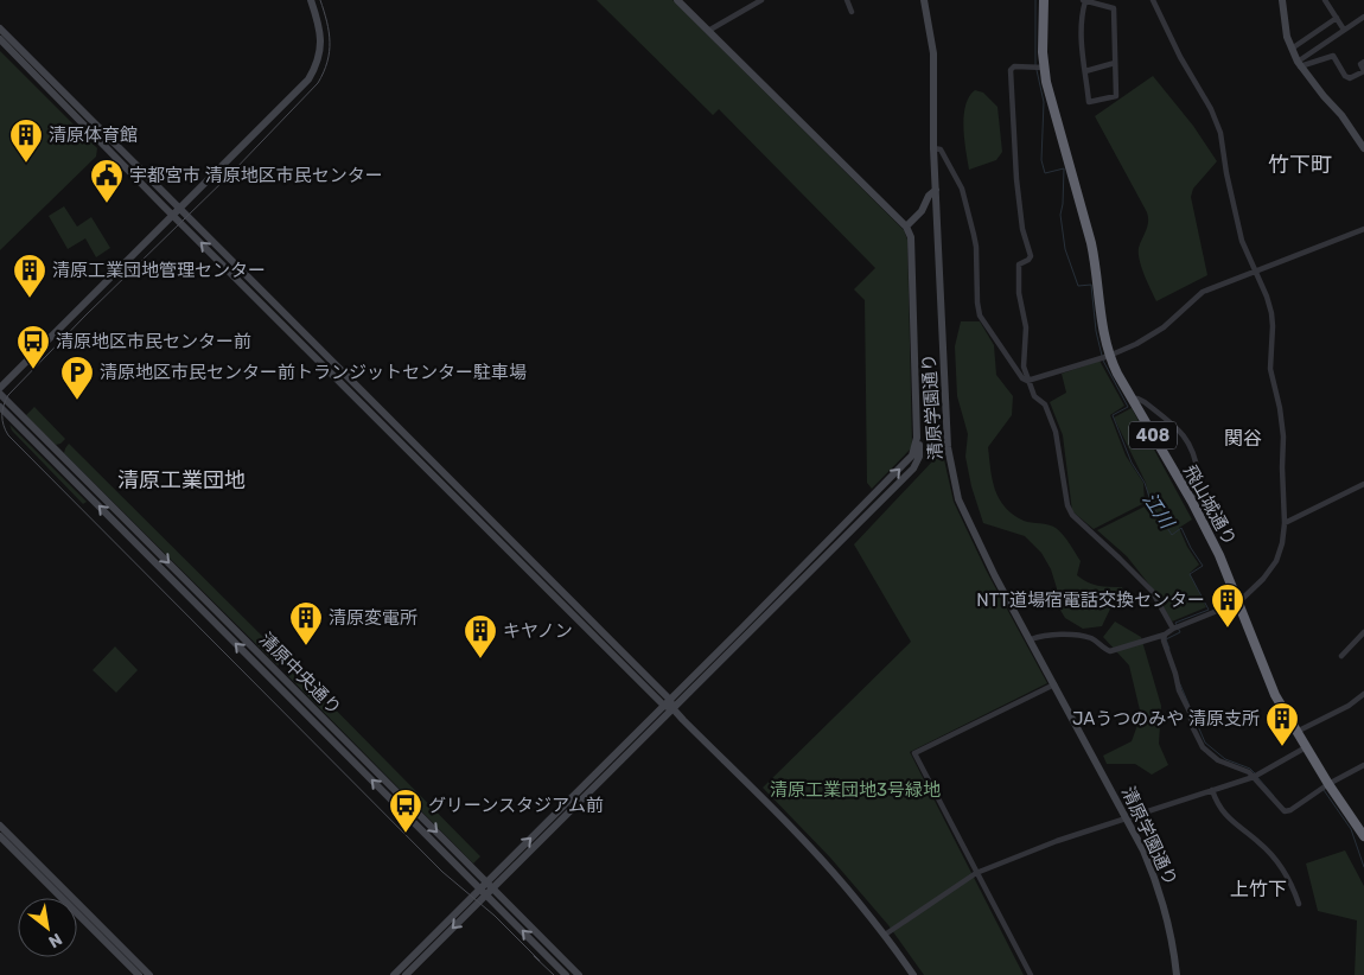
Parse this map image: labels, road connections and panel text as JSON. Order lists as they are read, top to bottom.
{
  "streets": {
    "highway": ["408", "飛山城通り"],
    "street": ["清原学園通り", "清原中央通り"]
  },
  "districts": [
    "竹下町",
    "関谷",
    "清原工業団地",
    "上竹下"
  ],
  "water": ["江川"],
  "parks": ["清原工業団地3号緑地"],
  "places": {
    "building": [
      "清原体育館",
      "清原工業団地管理センター",
      "NTT道場宿電話交換センター",
      "清原変電所",
      "キヤノン",
      "JAうつのみや 清原支所"
    ],
    "public building": ["宇都宮市 清原地区市民センター"],
    "bus stop": ["清原地区市民センター前", "グリーンスタジアム前"],
    "parking": ["清原地区市民センター前トランジットセンター駐車場"]
  },
  "north": "bottom right"
}
